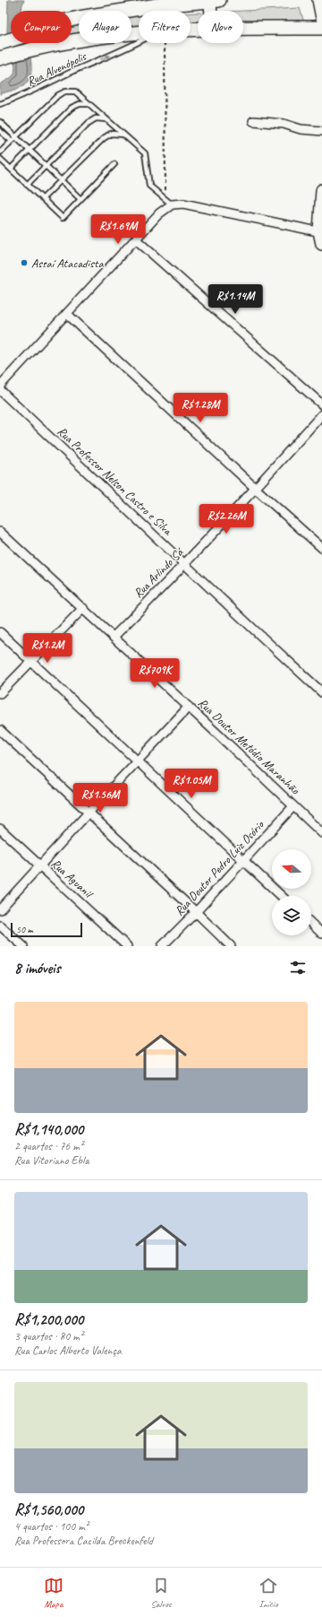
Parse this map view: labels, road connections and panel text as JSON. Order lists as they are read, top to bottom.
{
  "streets": {
    "street": [
      "Rua Professor Nelson Castro e Silva",
      "Rua Arlindo Sá",
      "Rua Doutor Metódio Maranhão",
      "Rua Doutor Pedro Luiz Osório",
      "Rua Aguanil"
    ],
    "lane": ["Rua Alvenópolis"]
  },
  "crossings": [
    ["Rua Professor Nelson Castro e Silva", "Rua Arlindo Sá"],
    ["Rua Arlindo Sá", "Rua Doutor Metódio Maranhão"],
    ["Rua Doutor Metódio Maranhão", "Rua Doutor Pedro Luiz Osório"]
  ],
  "one_way": ["Rua Alvenópolis"],
  "places": ["Assaí Atacadista"],
  "scale_bar": "50 m",
  "north": "left",
  "page": {
    "chip": [
      "Comprar",
      "Alugar",
      "Filtros",
      "Novo"
    ],
    "price": [
      "R$1.69M",
      "R$1.14M",
      "R$1.28M",
      "R$2.26M",
      "R$1.2M",
      "R$709K",
      "R$1.05M",
      "R$1.56M"
    ],
    "scale": "50 m",
    "heading": "8 imóveis",
    "list": [
      {
        "name": "R$1,140,000",
        "note": "2 quartos · 76 m² · Rua Vitoriano Ebla"
      },
      {
        "name": "R$1,200,000",
        "note": "3 quartos · 80 m² · Rua Carlos Alberto Valença"
      },
      {
        "name": "R$1,560,000",
        "note": "4 quartos · 100 m² · Rua Professora Cacilda Breckenfeld"
      }
    ],
    "tabs": ["Mapa", "Salvos", "Início"]
  }
}
